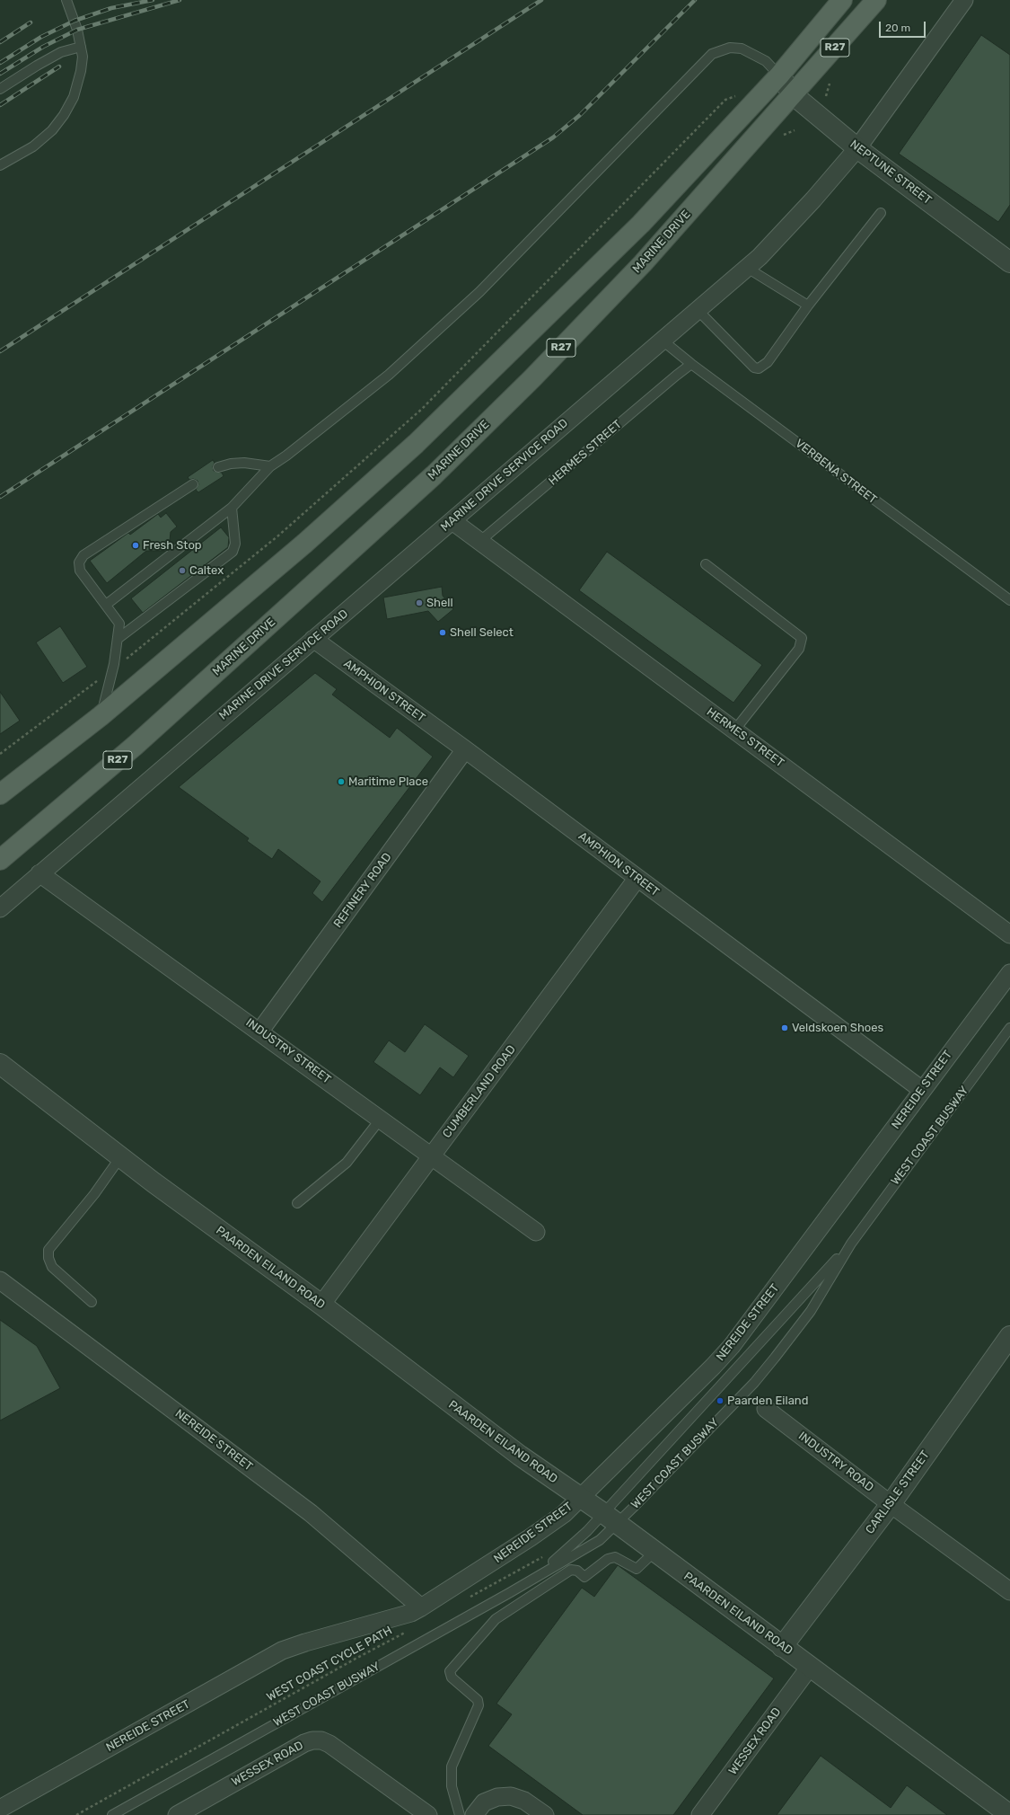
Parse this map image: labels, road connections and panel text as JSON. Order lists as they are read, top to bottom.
{
  "streets": {
    "main road": ["R27", "MARINE DRIVE"],
    "street": [
      "NEPTUNE STREET",
      "HERMES STREET",
      "MARINE DRIVE SERVICE ROAD",
      "AMPHION STREET",
      "REFINERY ROAD",
      "INDUSTRY STREET",
      "NEREIDE STREET",
      "CUMBERLAND ROAD",
      "PAARDEN EILAND ROAD",
      "INDUSTRY ROAD",
      "CARLISLE STREET",
      "WESSEX ROAD"
    ],
    "lane": ["VERBENA STREET", "WEST COAST BUSWAY"],
    "path": ["WEST COAST CYCLE PATH"]
  },
  "crossings": [
    ["R27", "NEPTUNE STREET"],
    ["NEPTUNE STREET", "MARINE DRIVE"],
    ["NEPTUNE STREET", "MARINE DRIVE SERVICE ROAD"],
    ["HERMES STREET", "VERBENA STREET"],
    ["HERMES STREET", "MARINE DRIVE SERVICE ROAD"],
    ["VERBENA STREET", "MARINE DRIVE SERVICE ROAD"],
    ["MARINE DRIVE SERVICE ROAD", "AMPHION STREET"],
    ["MARINE DRIVE SERVICE ROAD", "INDUSTRY STREET"],
    ["AMPHION STREET", "REFINERY ROAD"],
    ["AMPHION STREET", "NEREIDE STREET"],
    ["AMPHION STREET", "CUMBERLAND ROAD"],
    ["REFINERY ROAD", "INDUSTRY STREET"],
    ["INDUSTRY STREET", "CUMBERLAND ROAD"],
    ["NEREIDE STREET", "PAARDEN EILAND ROAD"],
    ["CUMBERLAND ROAD", "PAARDEN EILAND ROAD"],
    ["WEST COAST BUSWAY", "PAARDEN EILAND ROAD"],
    ["PAARDEN EILAND ROAD", "CARLISLE STREET"],
    ["PAARDEN EILAND ROAD", "WESSEX ROAD"],
    ["INDUSTRY ROAD", "CARLISLE STREET"]
  ],
  "places": [
    "Fresh Stop",
    "Caltex",
    "Shell",
    "Shell Select",
    "Maritime Place",
    "Veldskoen Shoes",
    "Paarden Eiland"
  ],
  "scale_bar": "20 m"
}
